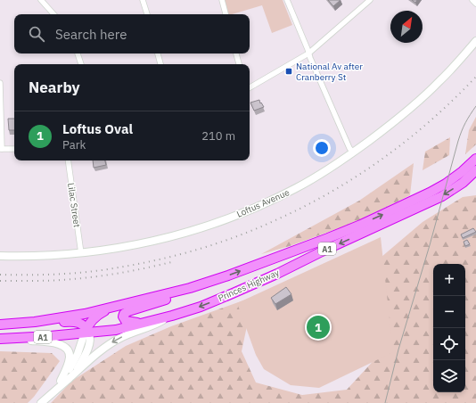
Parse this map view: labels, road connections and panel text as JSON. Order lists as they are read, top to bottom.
{
  "streets": {
    "highway": ["A1", "Princes Highway"],
    "street": ["Loftus Avenue", "Lilac Street"]
  },
  "crossings": [
    ["Loftus Avenue", "Lilac Street"]
  ],
  "places": {
    "transit": ["National Av after Cranberry St"]
  },
  "north": "top right",
  "page": {
    "search": "Search here",
    "heading": "Nearby",
    "list": [
      {
        "mark": "1",
        "name": "Loftus Oval",
        "note": "Park",
        "value": "210 m"
      }
    ],
    "map_buttons": ["+", "−"],
    "pins": "1"
  }
}
